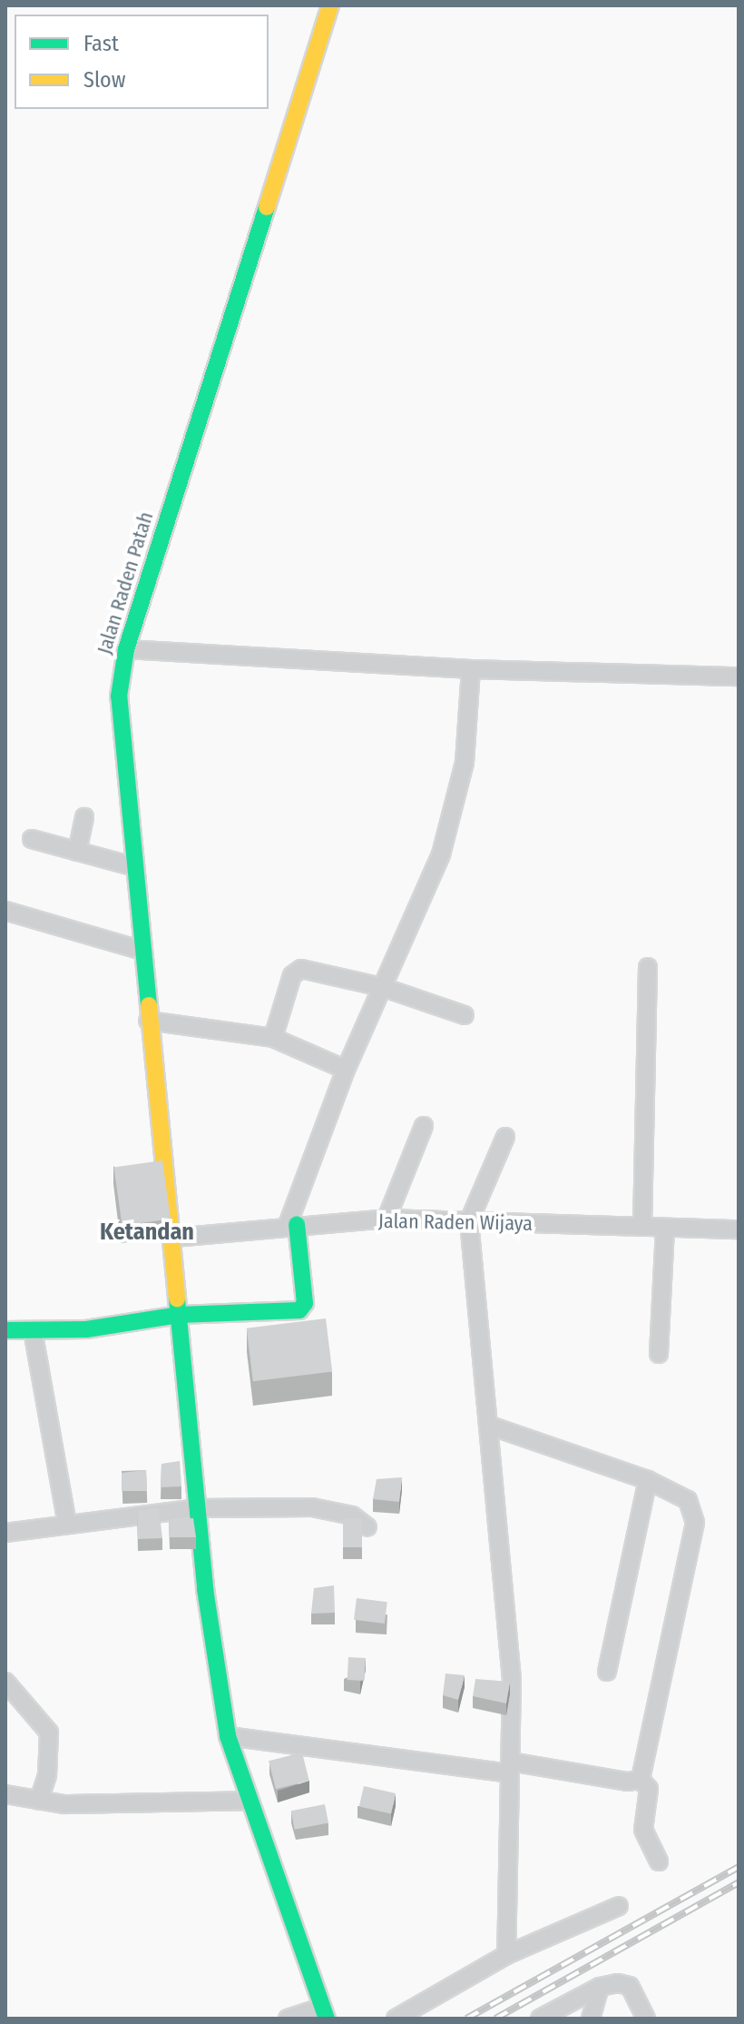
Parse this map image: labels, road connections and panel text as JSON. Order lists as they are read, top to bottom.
{
  "streets": {
    "street": ["Jalan Raden Patah", "Jalan Raden Wijaya"]
  },
  "crossings": [
    ["Jalan Raden Patah", "Jalan Raden Wijaya"]
  ],
  "districts": ["Ketandan"],
  "legend": ["Fast", "Slow"]
}
